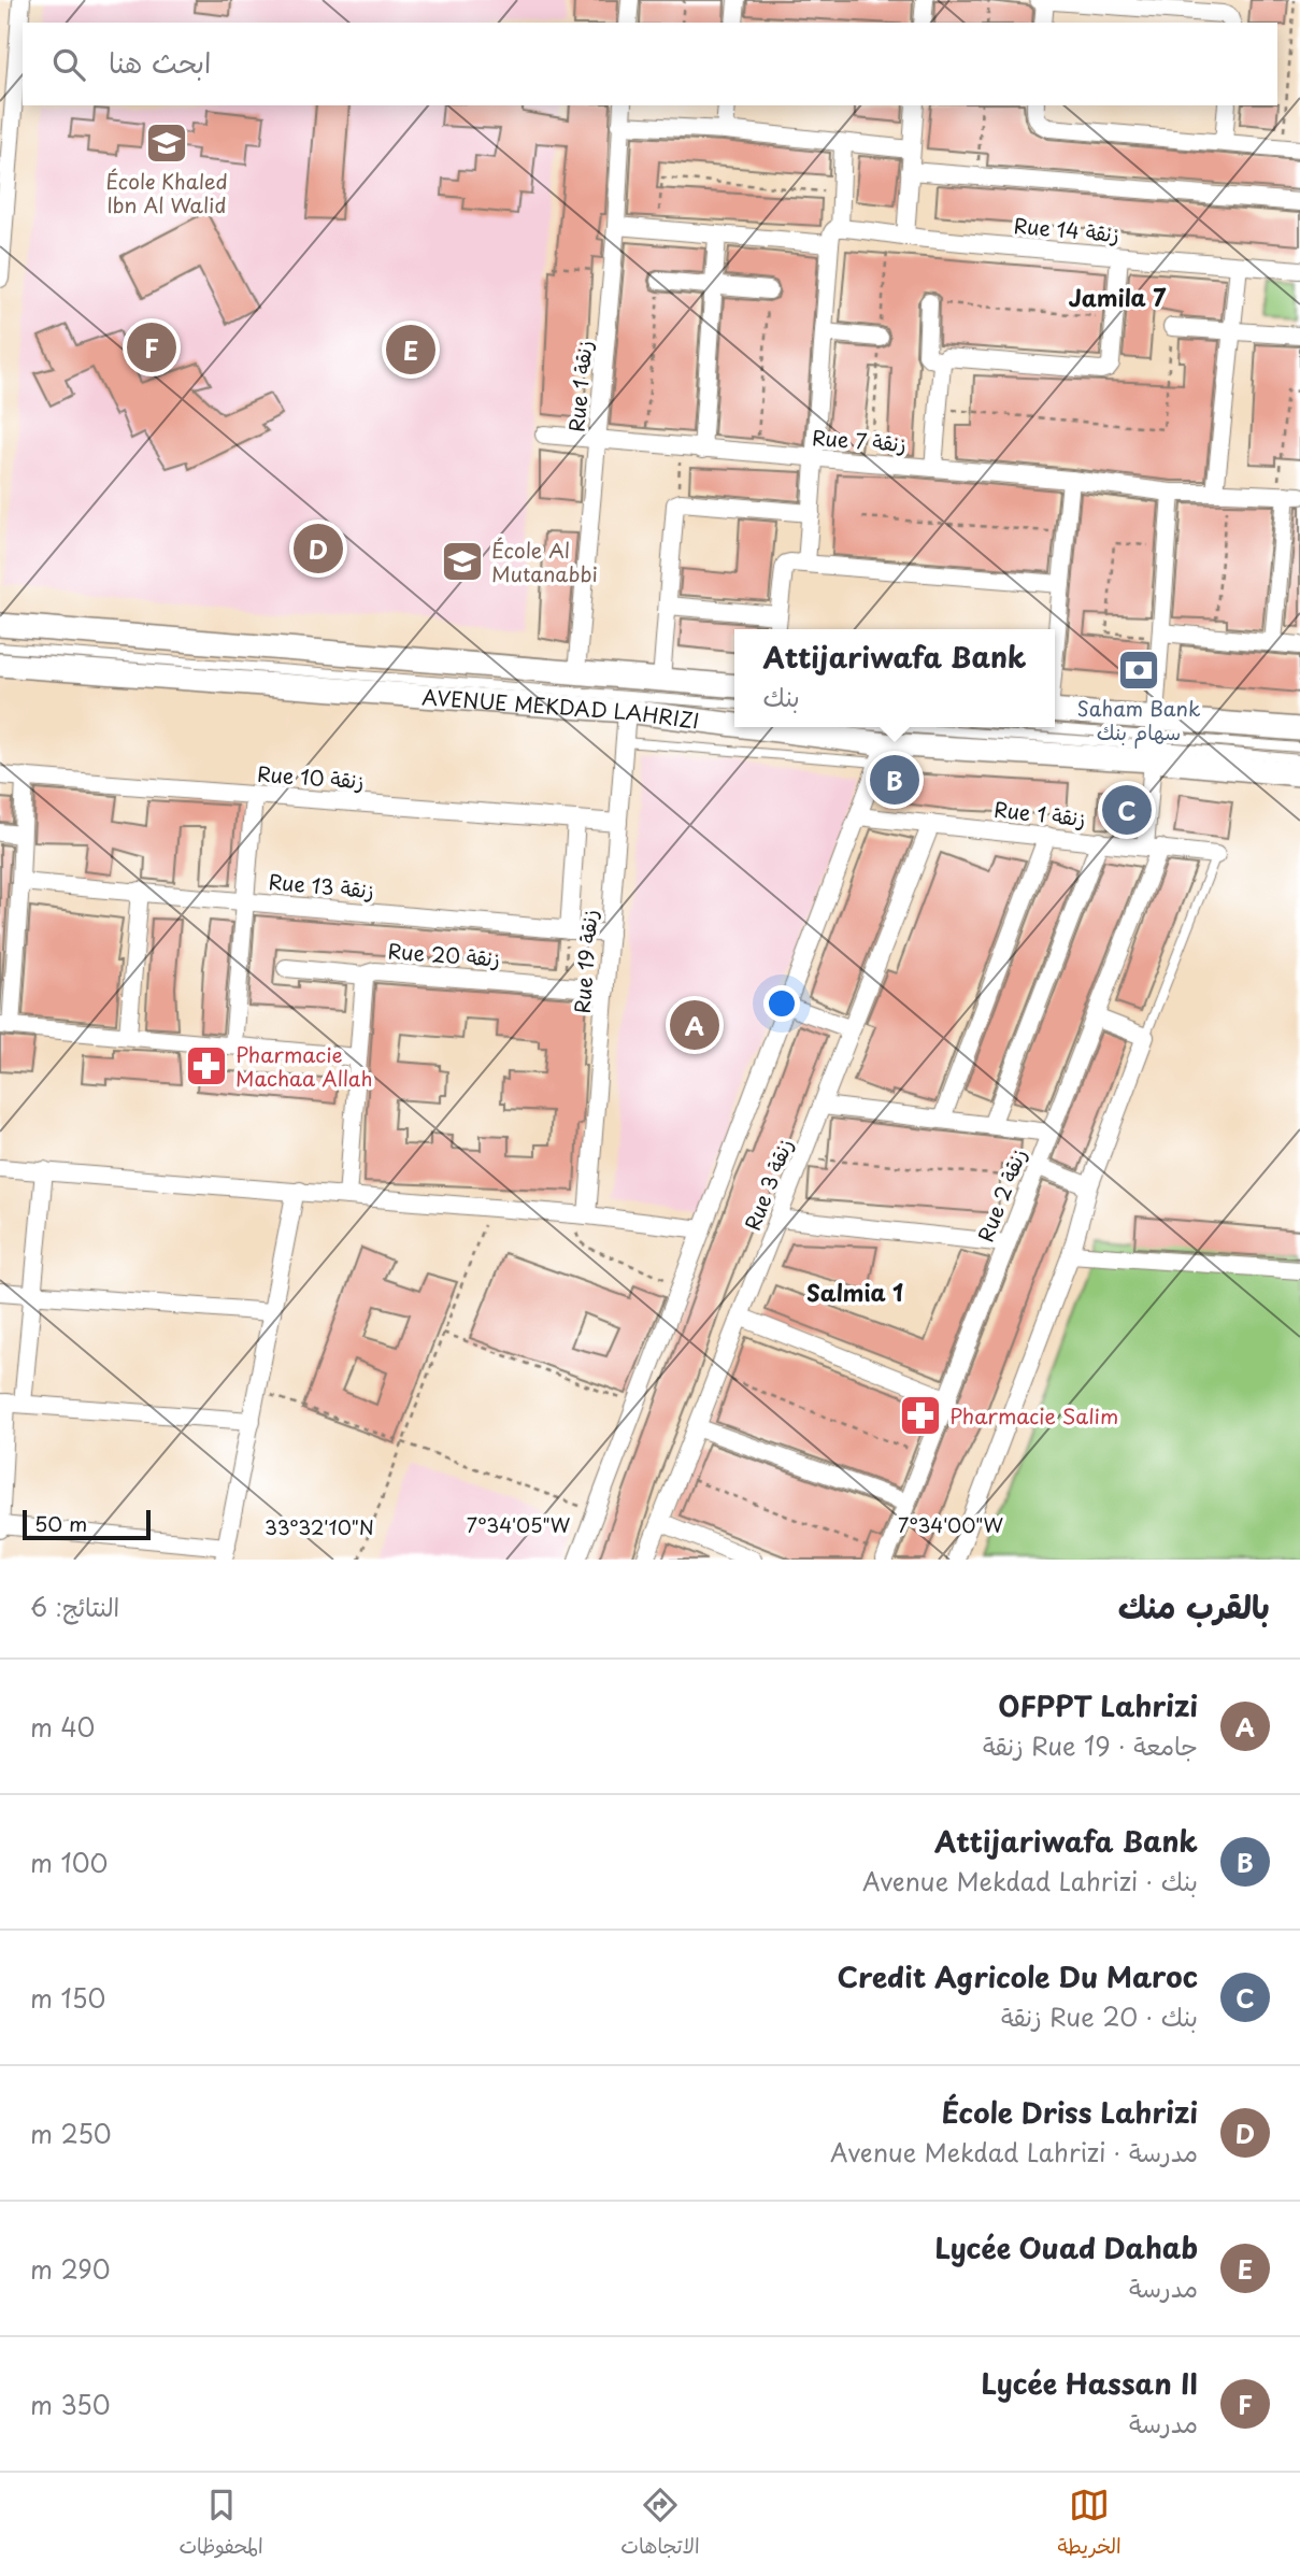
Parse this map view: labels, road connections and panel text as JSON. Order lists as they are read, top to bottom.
{
  "streets": {
    "main road": ["AVENUE MEKDAD LAHRIZI"],
    "street": [
      "Rue 14 زنقة",
      "Rue 1 زنقة",
      "Rue 7 زنقة",
      "Rue 10 زنقة",
      "Rue 13 زنقة",
      "Rue 20 زنقة",
      "Rue 19 زنقة",
      "Rue 3 زنقة",
      "Rue 2 زنقة"
    ]
  },
  "crossings": [
    ["Rue 14 زنقة", "Rue 1 زنقة"],
    ["Rue 1 زنقة", "Rue 7 زنقة"],
    ["Rue 1 زنقة", "AVENUE MEKDAD LAHRIZI"],
    ["Rue 1 زنقة", "Rue 3 زنقة"],
    ["Rue 1 زنقة", "Rue 2 زنقة"],
    ["AVENUE MEKDAD LAHRIZI", "Rue 19 زنقة"],
    ["Rue 10 زنقة", "Rue 19 زنقة"],
    ["Rue 13 زنقة", "Rue 19 زنقة"],
    ["Rue 20 زنقة", "Rue 19 زنقة"]
  ],
  "districts": ["Jamila 7", "Salmia 1"],
  "places": {
    "school or university": ["École Khaled Ibn Al Walid", "École Al Mutanabbi"],
    "bank": ["Saham Bank سهام بنك"],
    "pharmacy": ["Pharmacie Machaa Allah", "Pharmacie Salim"]
  },
  "scale_bar": "50 m",
  "page": {
    "search": "ابحث هنا",
    "pins": [
      "F",
      "E",
      "D",
      "B",
      "C",
      "A"
    ],
    "popup": ["Attijariwafa Bank", "بنك"],
    "scale": "50 m",
    "heading": ["بالقرب منك", "النتائج: 6"],
    "list": [
      {
        "mark": "A",
        "name": "OFPPT Lahrizi",
        "note": "جامعة · Rue 19 زنقة",
        "value": "40 m"
      },
      {
        "mark": "B",
        "name": "Attijariwafa Bank",
        "note": "بنك · Avenue Mekdad Lahrizi",
        "value": "100 m"
      },
      {
        "mark": "C",
        "name": "Credit Agricole Du Maroc",
        "note": "بنك · Rue 20 زنقة",
        "value": "150 m"
      },
      {
        "mark": "D",
        "name": "École Driss Lahrizi",
        "note": "مدرسة · Avenue Mekdad Lahrizi",
        "value": "250 m"
      },
      {
        "mark": "E",
        "name": "Lycée Ouad Dahab",
        "note": "مدرسة",
        "value": "290 m"
      },
      {
        "mark": "F",
        "name": "Lycée Hassan II",
        "note": "مدرسة",
        "value": "350 m"
      }
    ],
    "nav": ["الخريطة", "الاتجاهات", "المحفوظات"]
  },
  "coordinates": ["7°34'05\"W", "7°34'00\"W", "33°32'10\"N"]
}
